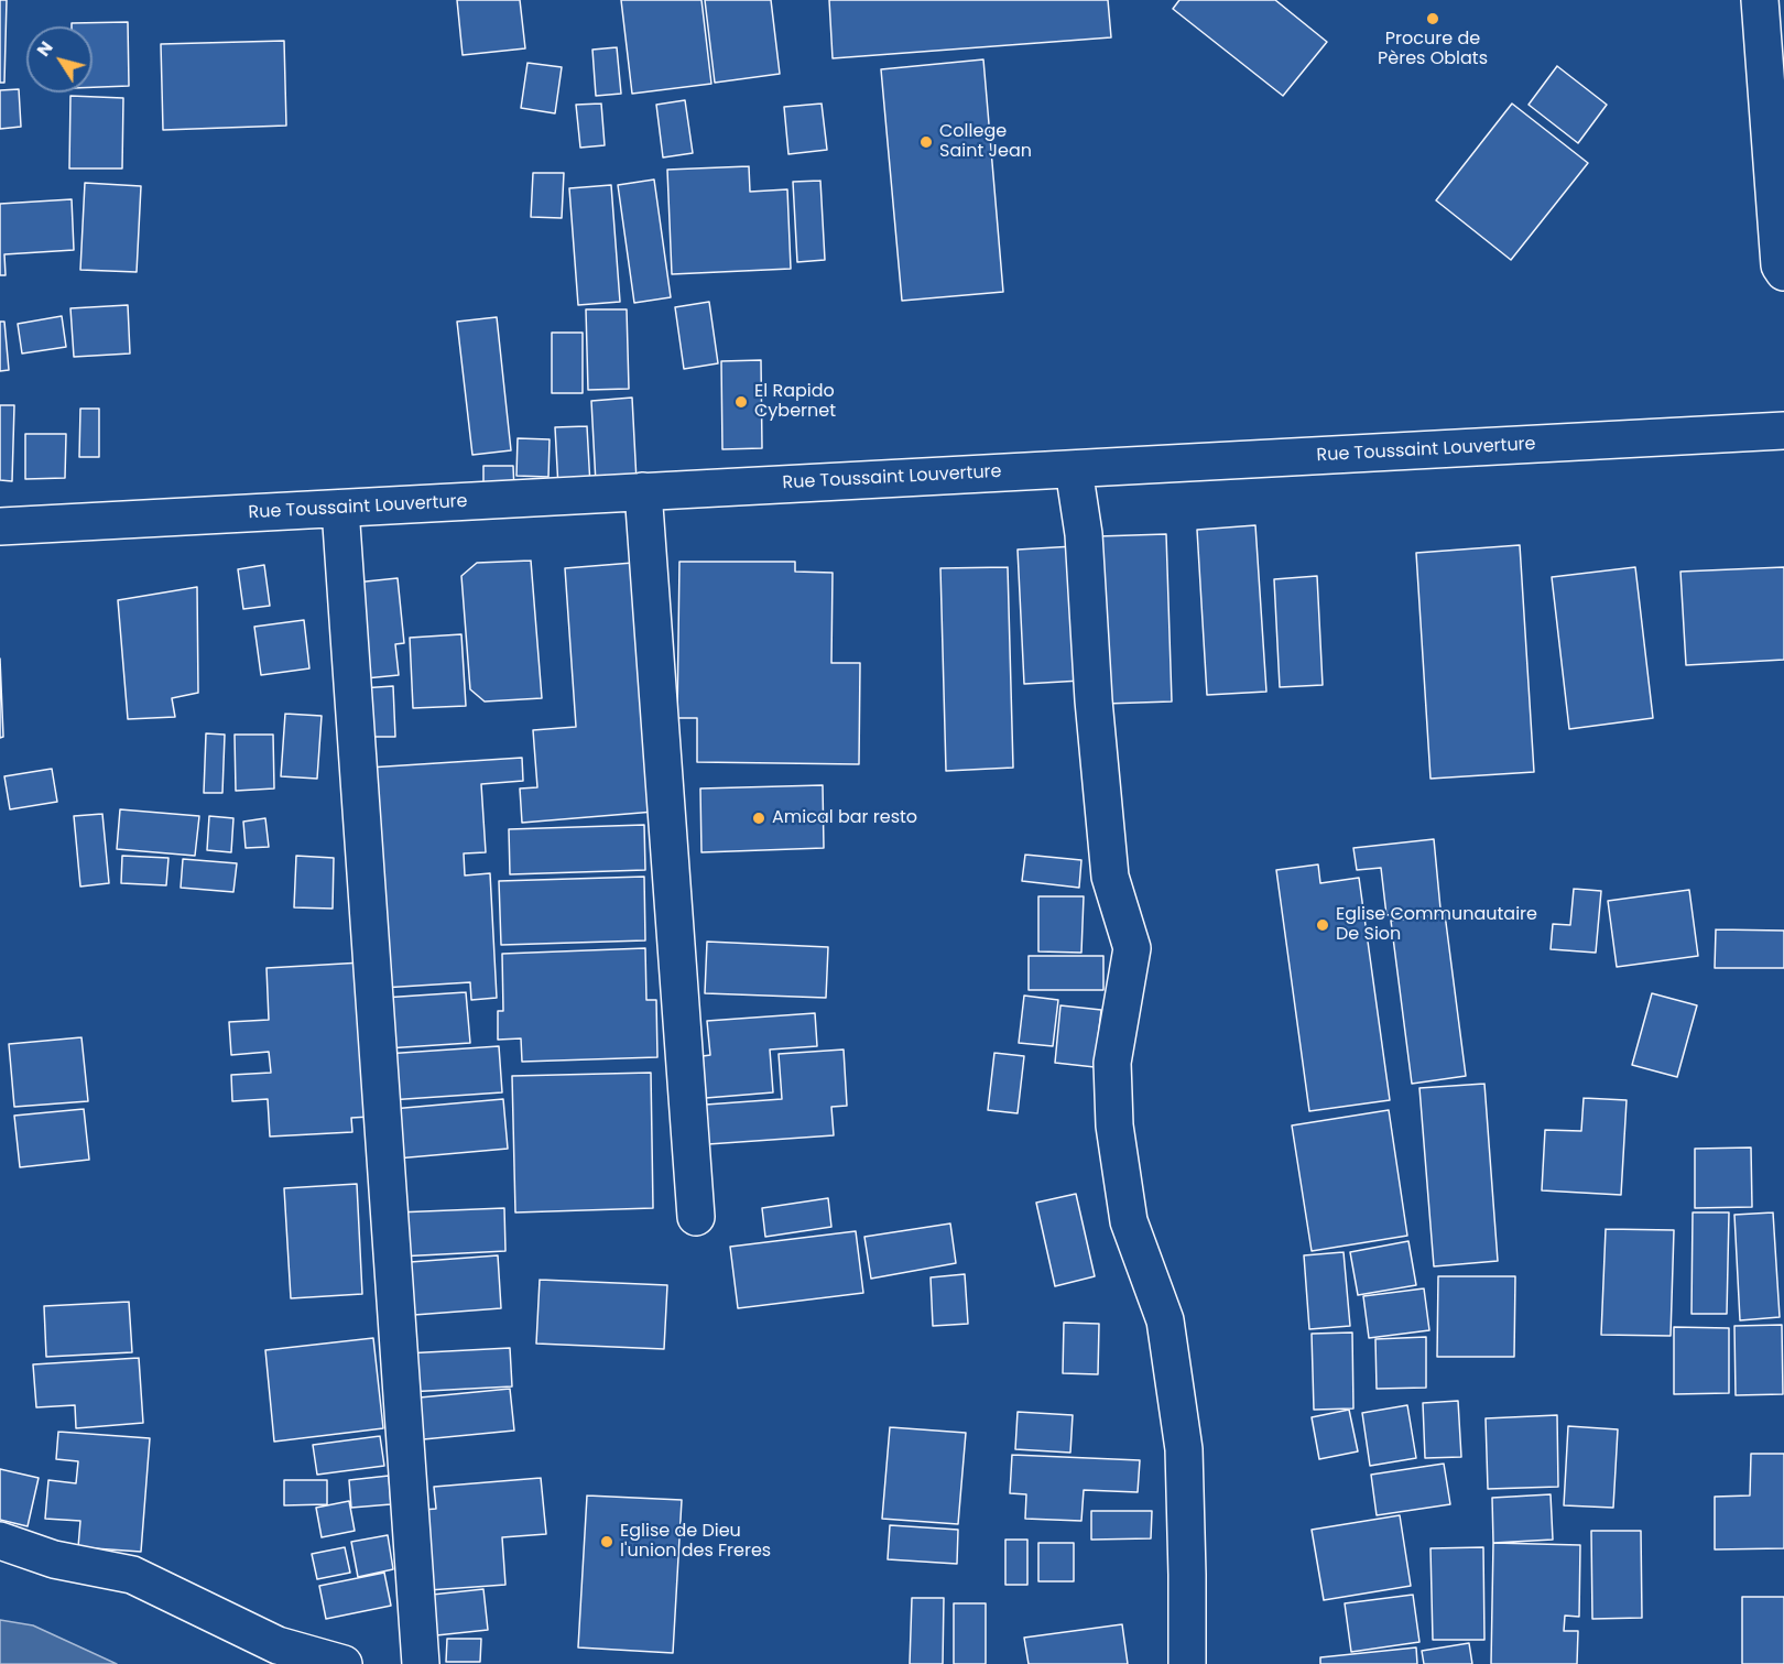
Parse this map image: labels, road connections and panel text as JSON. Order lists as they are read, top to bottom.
{
  "streets": {
    "street": ["Rue Toussaint Louverture"]
  },
  "places": [
    "Procure de Pères Oblats",
    "College Saint Jean",
    "El Rapido Cybernet",
    "Amical bar resto",
    "Eglise Communautaire De Sion",
    "Eglise de Dieu l'union des Freres"
  ],
  "north": "top left"
}
